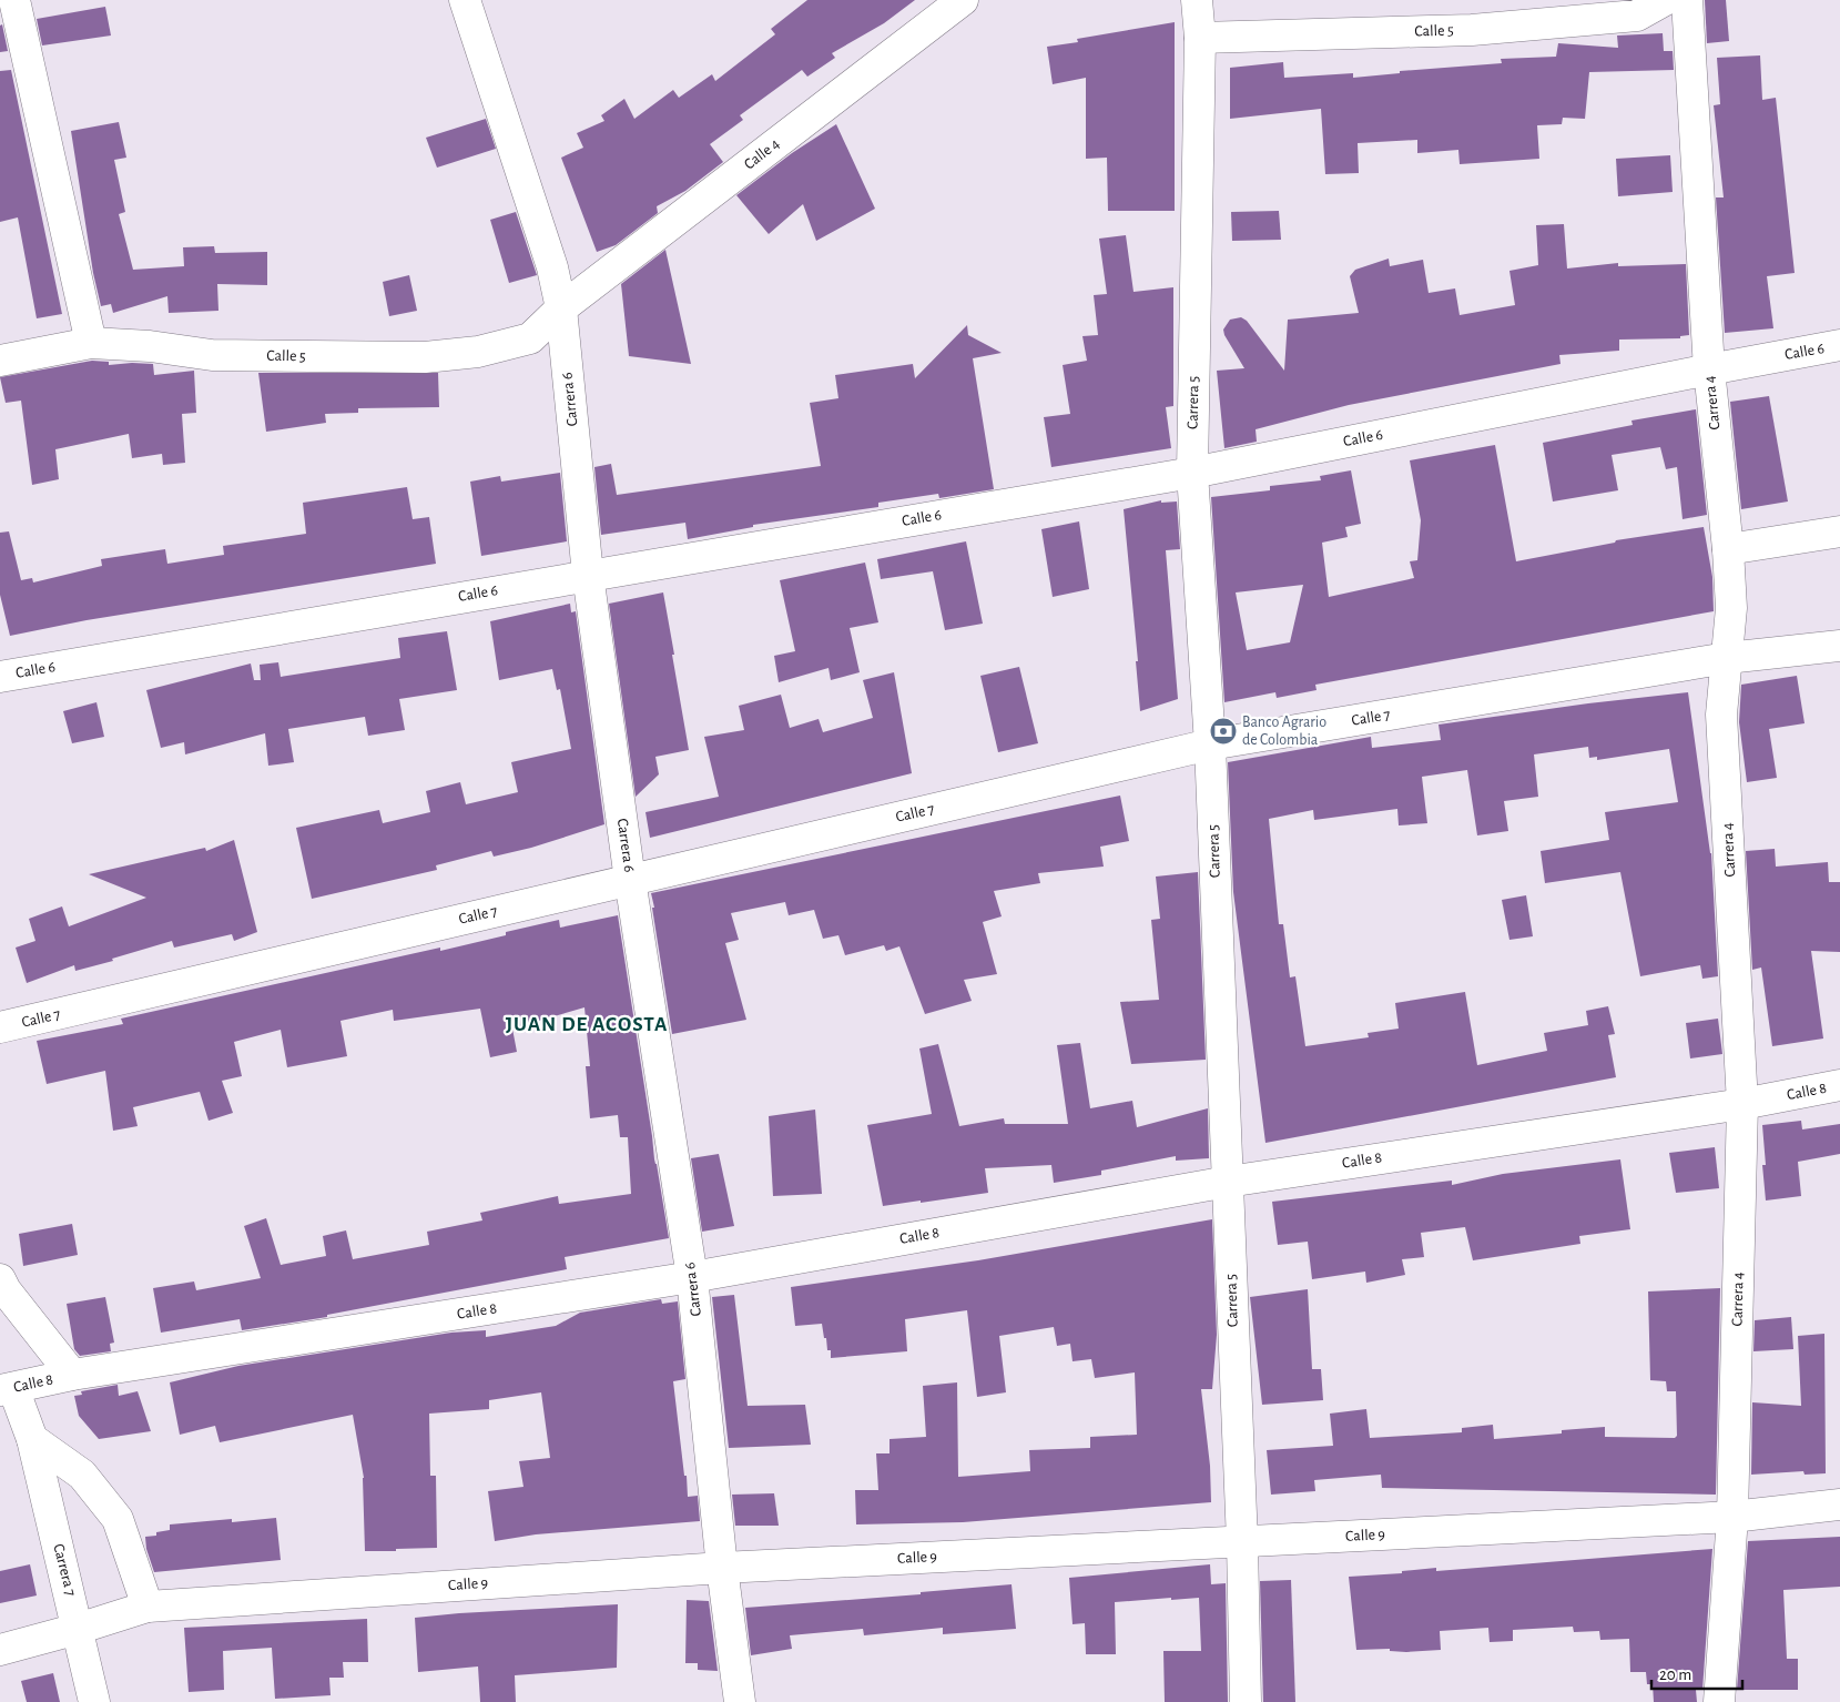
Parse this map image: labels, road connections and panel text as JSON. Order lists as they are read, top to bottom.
{
  "streets": {
    "street": [
      "Calle 5",
      "Calle 4",
      "Calle 6",
      "Carrera 6",
      "Carrera 5",
      "Carrera 4",
      "Calle 7",
      "Calle 8",
      "Calle 9",
      "Carrera 7"
    ]
  },
  "crossings": [
    ["Calle 5", "Calle 4"],
    ["Calle 5", "Carrera 6"],
    ["Calle 5", "Carrera 5"],
    ["Calle 4", "Carrera 6"],
    ["Calle 6", "Carrera 6"],
    ["Calle 6", "Carrera 5"],
    ["Calle 6", "Carrera 4"],
    ["Carrera 6", "Calle 7"],
    ["Carrera 6", "Calle 8"],
    ["Carrera 6", "Calle 9"],
    ["Carrera 5", "Calle 7"],
    ["Carrera 5", "Calle 8"],
    ["Carrera 5", "Calle 9"],
    ["Carrera 4", "Calle 7"],
    ["Carrera 4", "Calle 8"],
    ["Carrera 4", "Calle 9"],
    ["Calle 8", "Carrera 7"],
    ["Calle 9", "Carrera 7"]
  ],
  "districts": ["JUAN DE ACOSTA"],
  "places": {
    "bank": ["Banco Agrario de Colombia"]
  },
  "scale_bar": "20 m"
}
